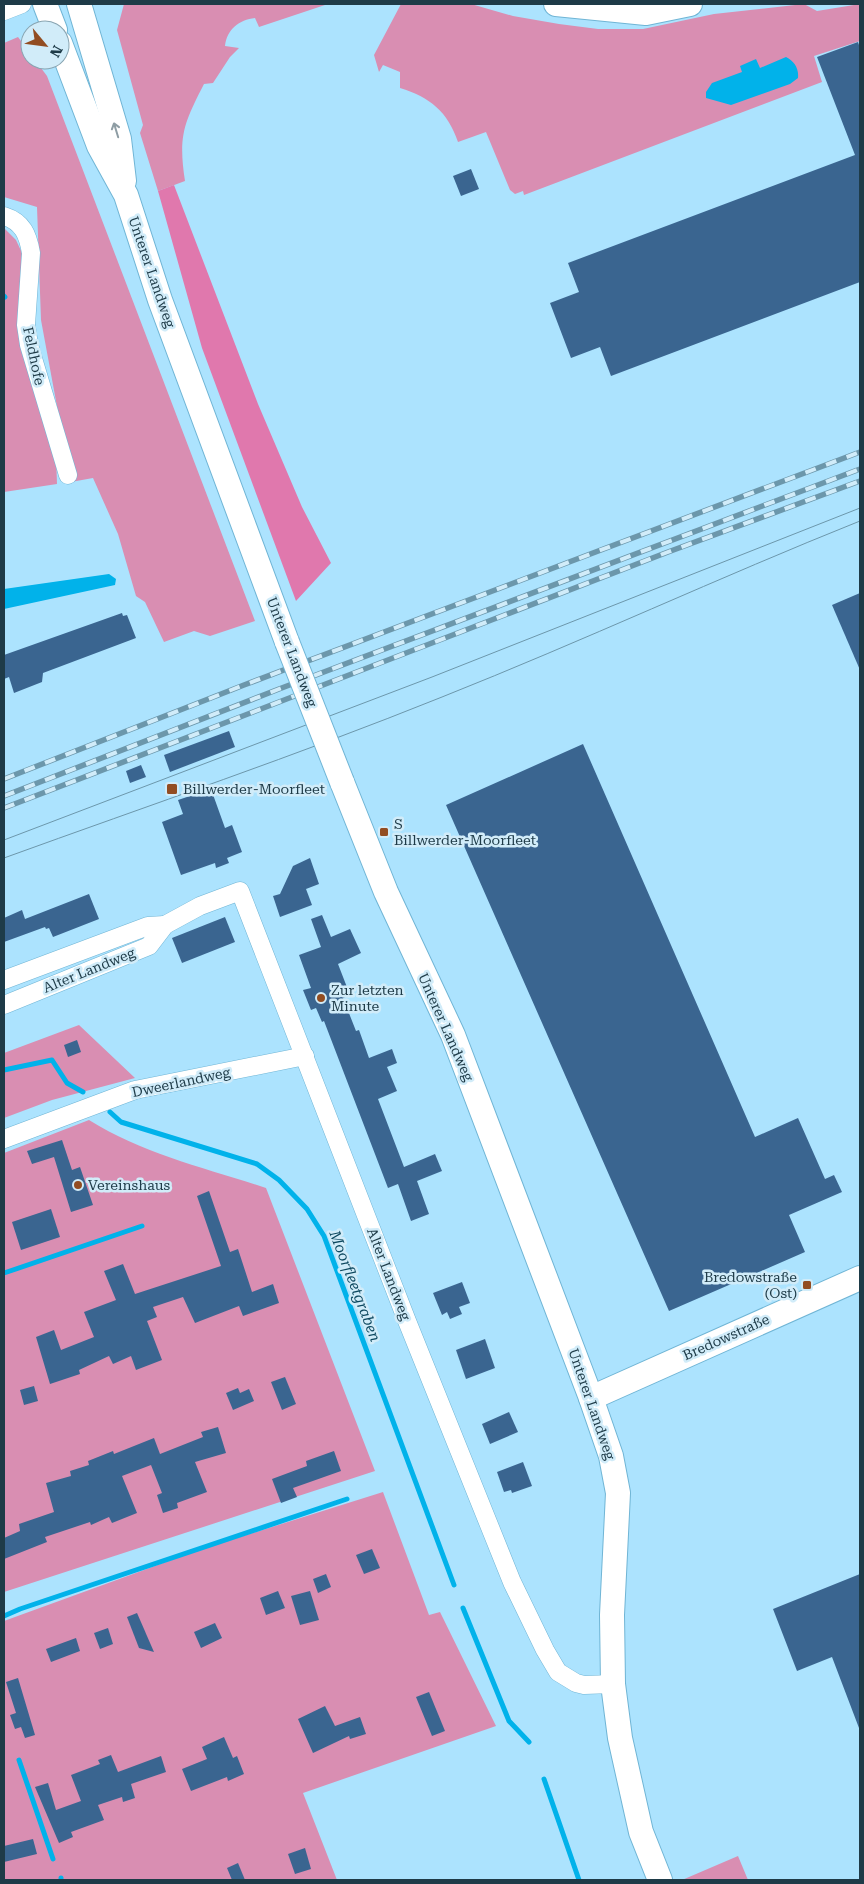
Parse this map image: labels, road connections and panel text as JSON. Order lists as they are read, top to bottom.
{
  "streets": {
    "main road": ["Unterer Landweg", "Bredowstraße"],
    "street": ["Feldhofe", "Alter Landweg", "Dweerlandweg"]
  },
  "crossings": [
    ["Unterer Landweg", "Alter Landweg"],
    ["Unterer Landweg", "Bredowstraße"],
    ["Alter Landweg", "Dweerlandweg"]
  ],
  "water": ["Moorfleetgraben"],
  "places": {
    "transit": ["Billwerder-Moorfleet", "S Billwerder-Moorfleet", "Bredowstraße (Ost)"],
    "other": ["Zur letzten Minute", "Vereinshaus"]
  },
  "north": "bottom right"
}
